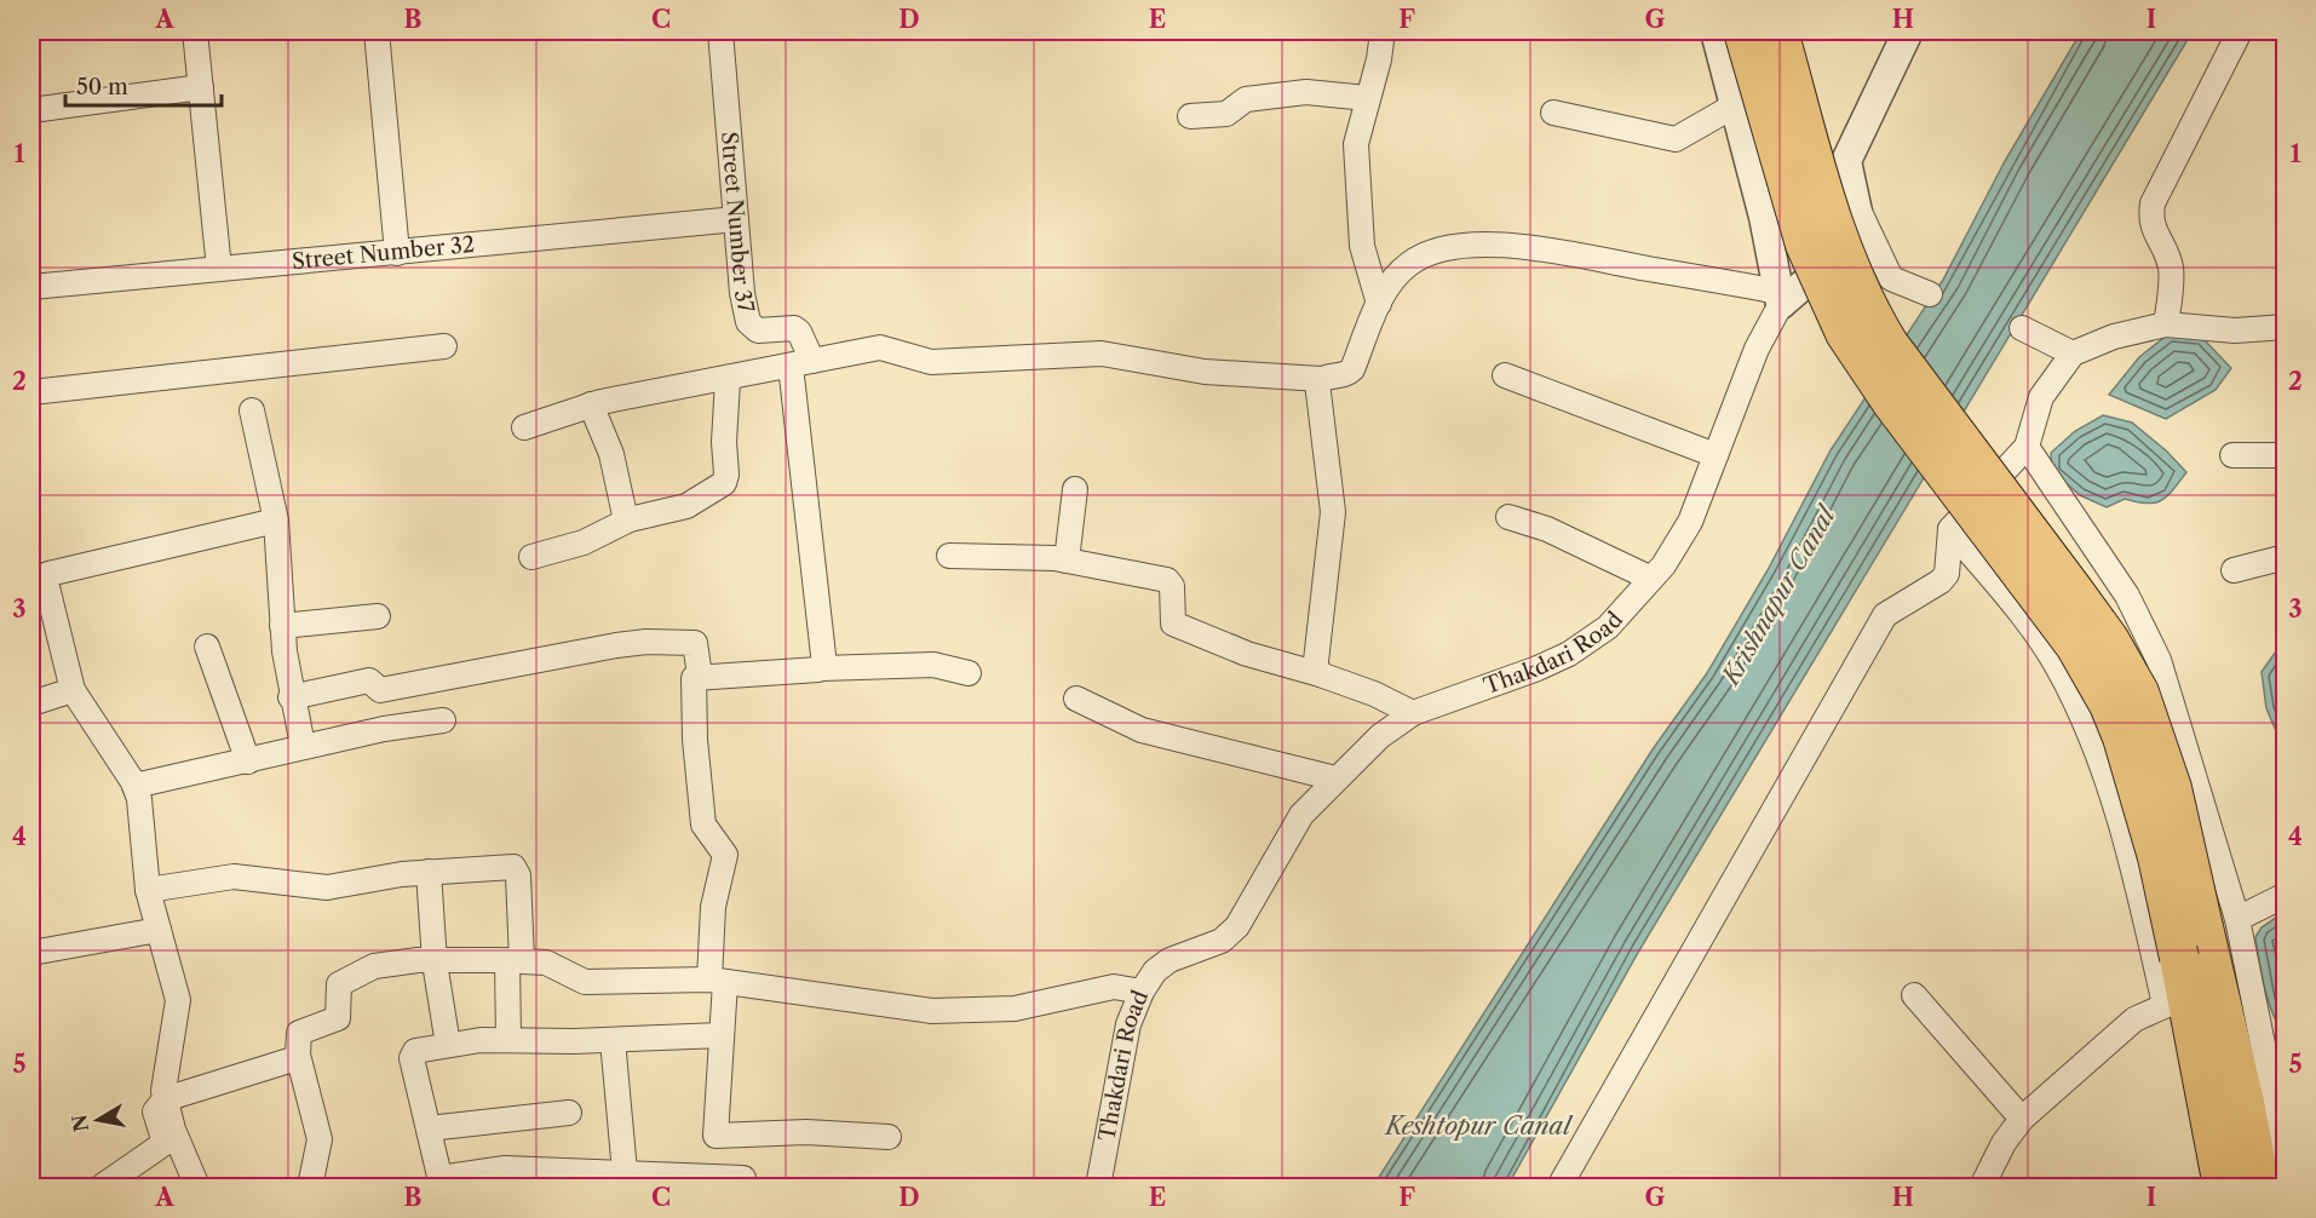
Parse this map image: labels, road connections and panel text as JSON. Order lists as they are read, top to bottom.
{
  "streets": {
    "street": ["Street Number 37", "Street Number 32", "Thakdari Road"]
  },
  "crossings": [
    ["Street Number 37", "Street Number 32"]
  ],
  "water": ["Krishnapur Canal", "Keshtopur Canal"],
  "scale_bar": "50 m",
  "north": "left",
  "grid": {
    "columns": [
      "A",
      "B",
      "C",
      "D",
      "E",
      "F",
      "G",
      "H",
      "I"
    ],
    "rows": [
      "1",
      "2",
      "3",
      "4",
      "5"
    ]
  }
}
